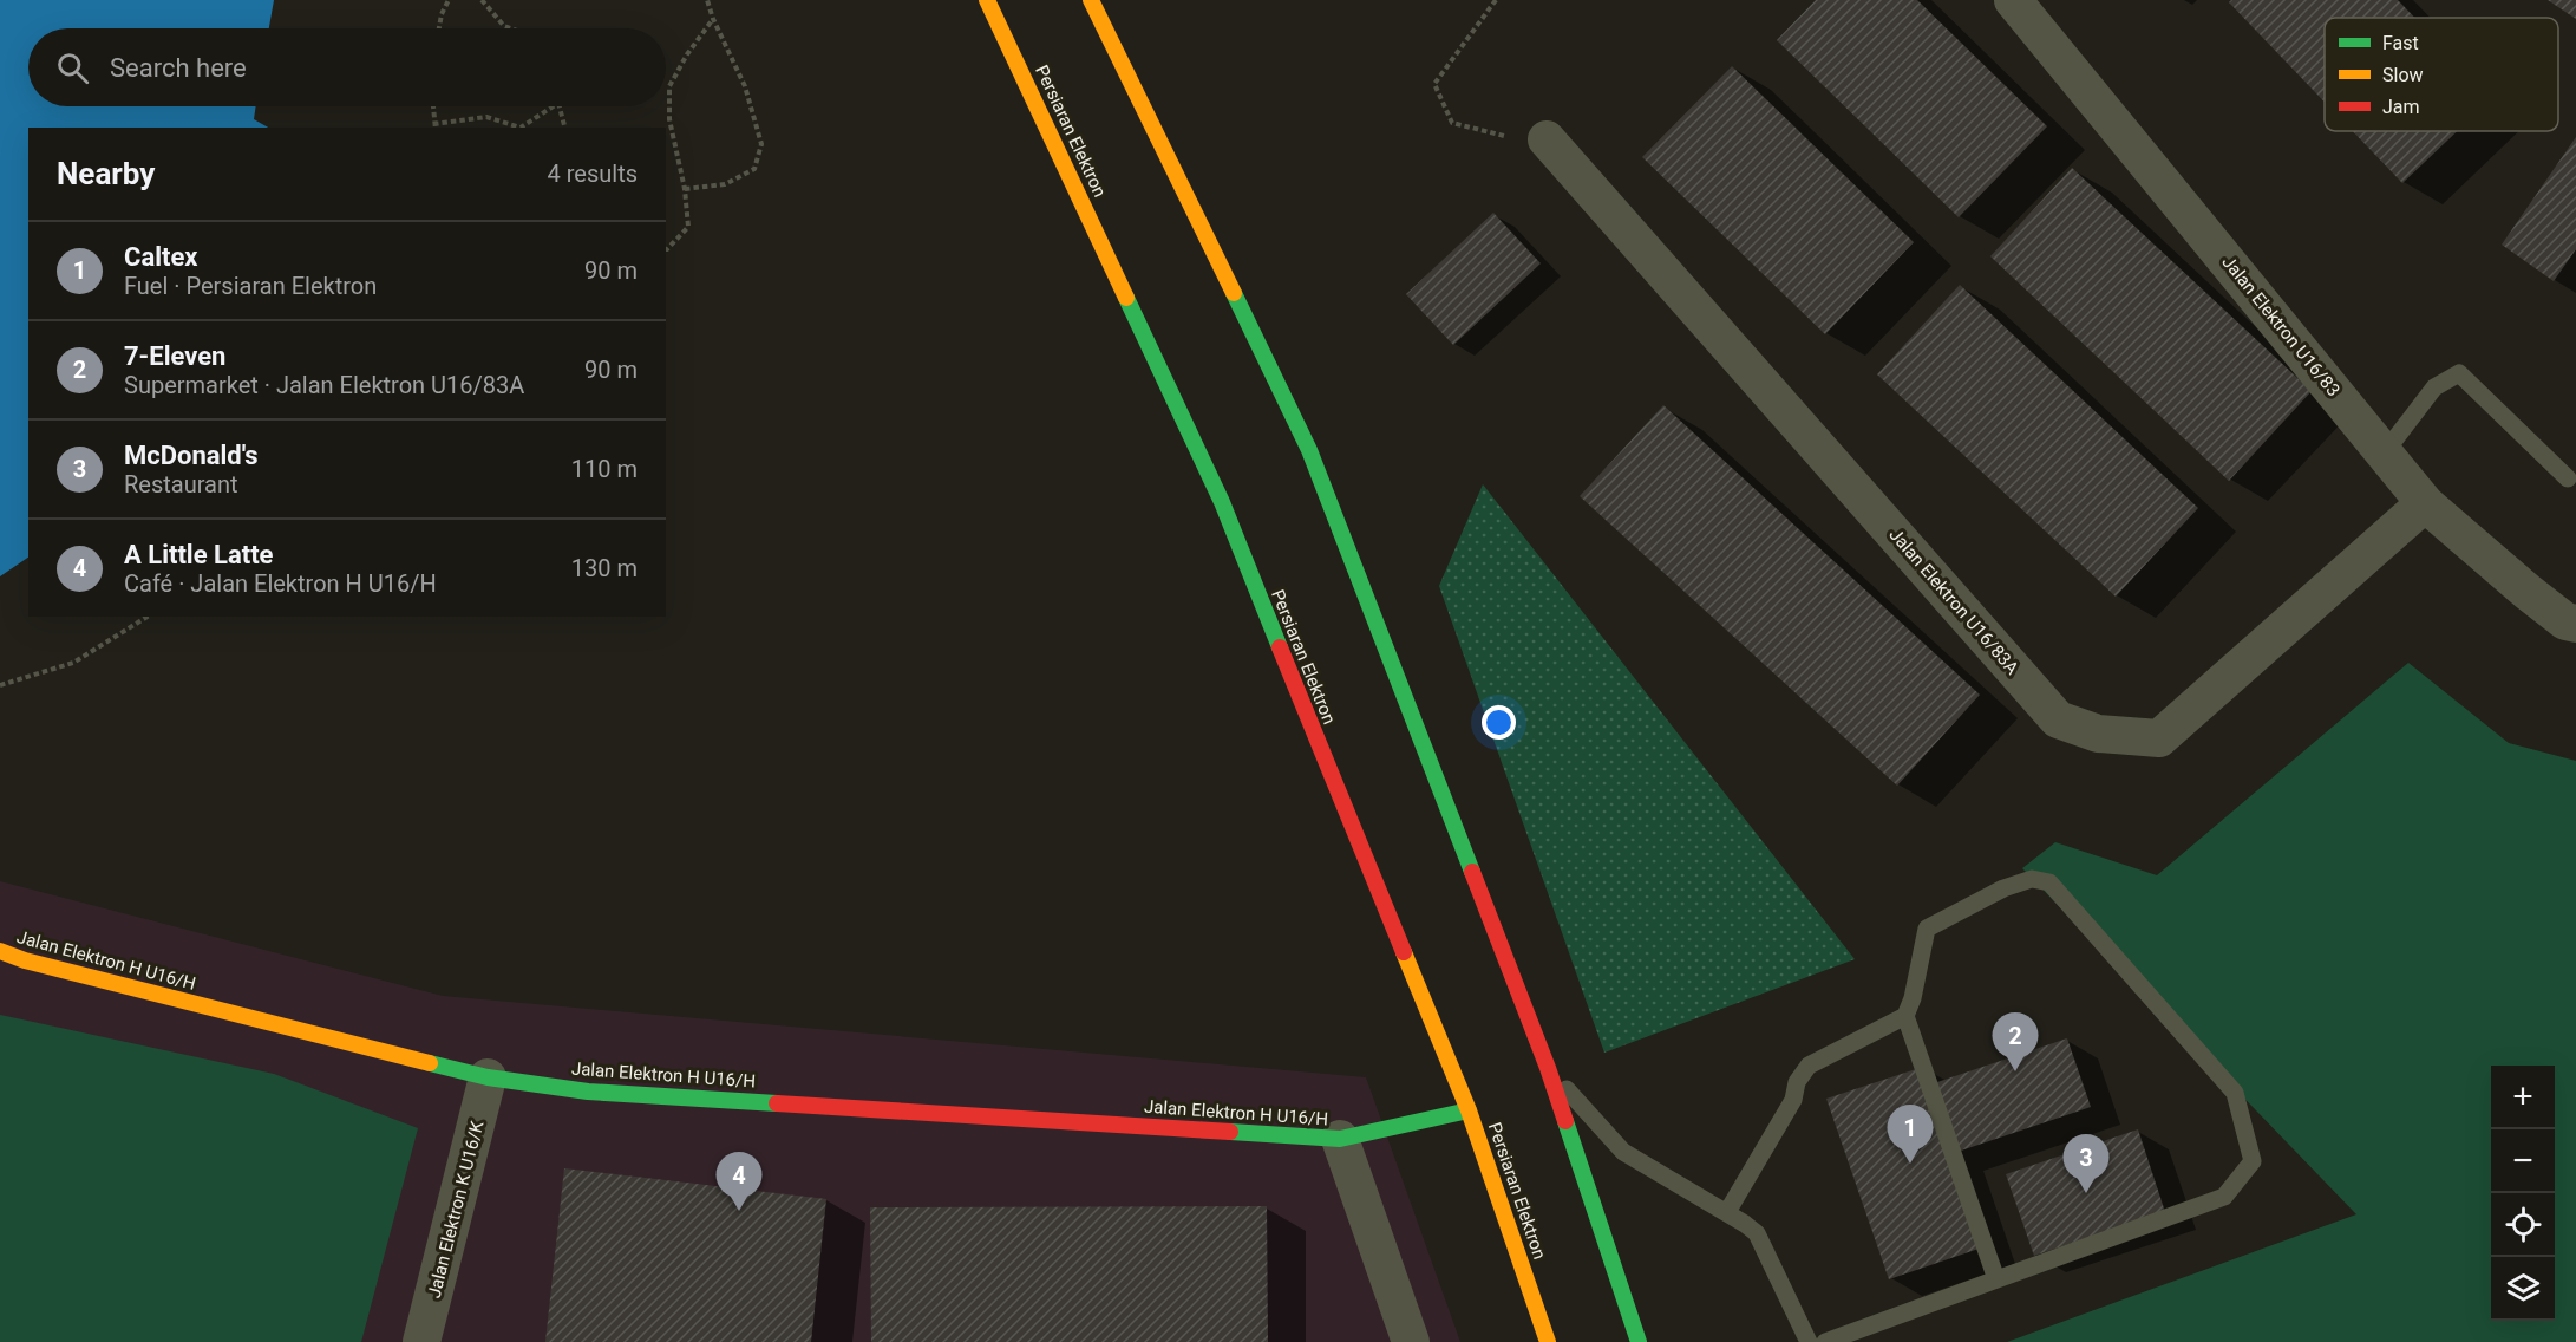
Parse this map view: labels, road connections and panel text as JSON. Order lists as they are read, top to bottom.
{
  "streets": {
    "main road": ["Persiaran Elektron", "Jalan Elektron H U16/H"],
    "street": ["Jalan Elektron U16/83", "Jalan Elektron U16/83A", "Jalan Elektron K U16/K"]
  },
  "crossings": [
    ["Persiaran Elektron", "Jalan Elektron H U16/H"],
    ["Jalan Elektron U16/83", "Jalan Elektron U16/83A"],
    ["Jalan Elektron H U16/H", "Jalan Elektron K U16/K"]
  ],
  "legend": ["Fast", "Slow", "Jam"],
  "page": {
    "search": "Search here",
    "heading": ["Nearby", "4 results"],
    "list": [
      {
        "mark": "1",
        "name": "Caltex",
        "note": "Fuel · Persiaran Elektron",
        "value": "90 m"
      },
      {
        "mark": "2",
        "name": "7-Eleven",
        "note": "Supermarket · Jalan Elektron U16/83A",
        "value": "90 m"
      },
      {
        "mark": "3",
        "name": "McDonald's",
        "note": "Restaurant",
        "value": "110 m"
      },
      {
        "mark": "4",
        "name": "A Little Latte",
        "note": "Café · Jalan Elektron H U16/H",
        "value": "130 m"
      }
    ],
    "pins": [
      "2",
      "1",
      "3",
      "4"
    ],
    "map_buttons": ["+", "−"]
  }
}
